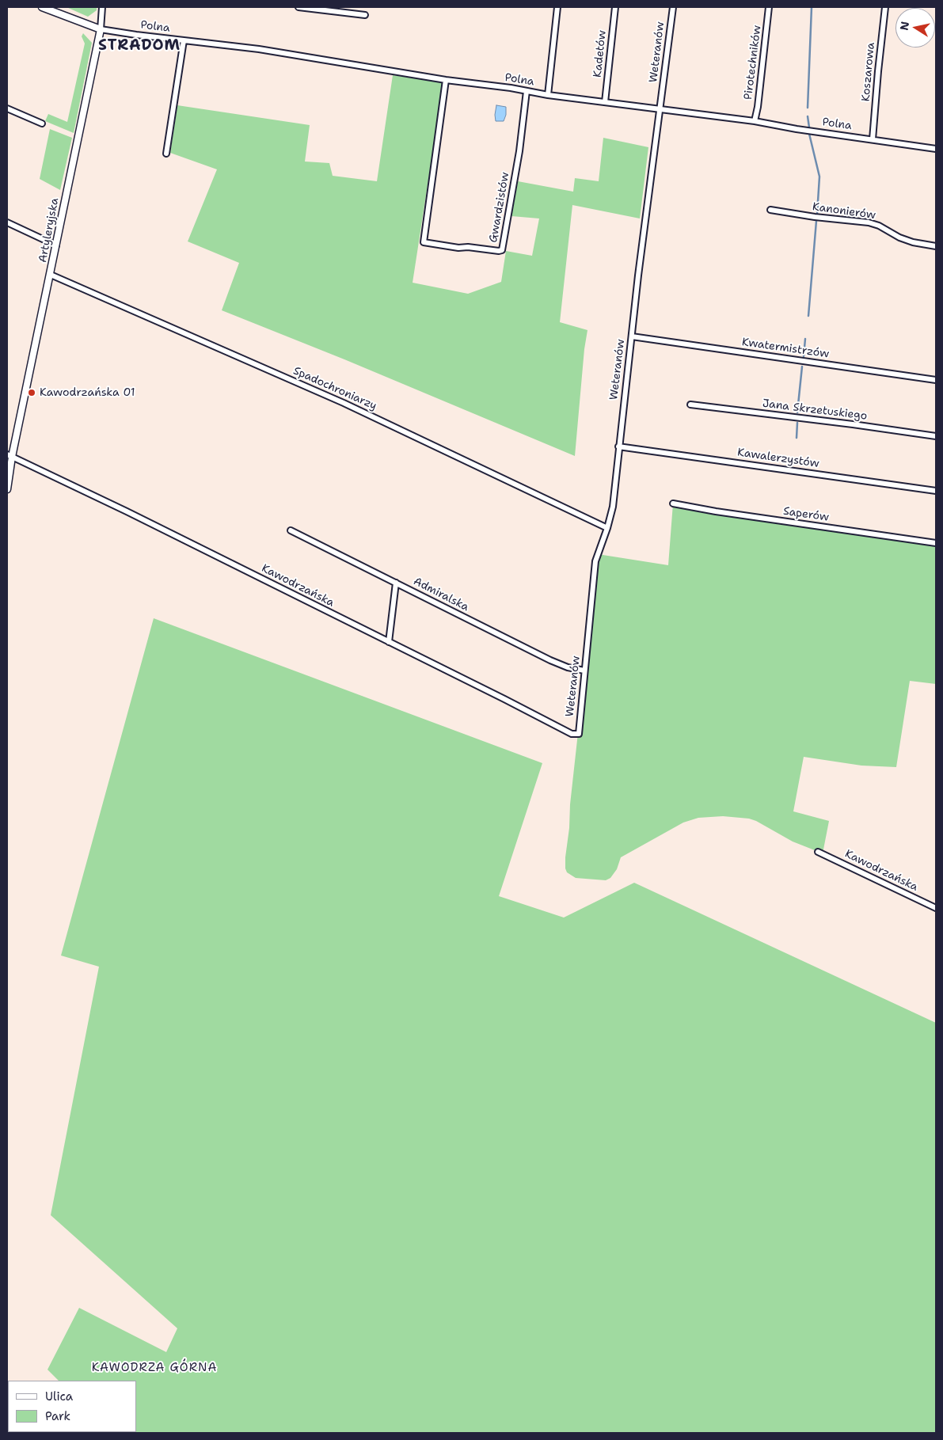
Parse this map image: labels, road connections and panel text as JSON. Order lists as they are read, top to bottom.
{
  "streets": {
    "street": [
      "Polna",
      "Weteranów",
      "Kadetów",
      "Pirotechników",
      "Koszarowa",
      "Gwardzistów",
      "Kanonierów",
      "Artyleryjska",
      "Kwatermistrzów",
      "Spadochroniarzy",
      "Jana Skrzetuskiego",
      "Kawalerzystów",
      "Saperów",
      "Kawodrzańska",
      "Admiralska"
    ]
  },
  "crossings": [
    ["Polna", "Weteranów"],
    ["Polna", "Kadetów"],
    ["Polna", "Pirotechników"],
    ["Polna", "Koszarowa"],
    ["Polna", "Gwardzistów"],
    ["Polna", "Artyleryjska"],
    ["Weteranów", "Kwatermistrzów"],
    ["Weteranów", "Spadochroniarzy"],
    ["Weteranów", "Kawalerzystów"],
    ["Weteranów", "Kawodrzańska"],
    ["Weteranów", "Admiralska"],
    ["Artyleryjska", "Spadochroniarzy"],
    ["Artyleryjska", "Kawodrzańska"]
  ],
  "districts": ["STRADOM", "KAWODRZA GÓRNA"],
  "places": ["Kawodrzańska 01"],
  "legend": ["Ulica", "Park"],
  "north": "left"
}
